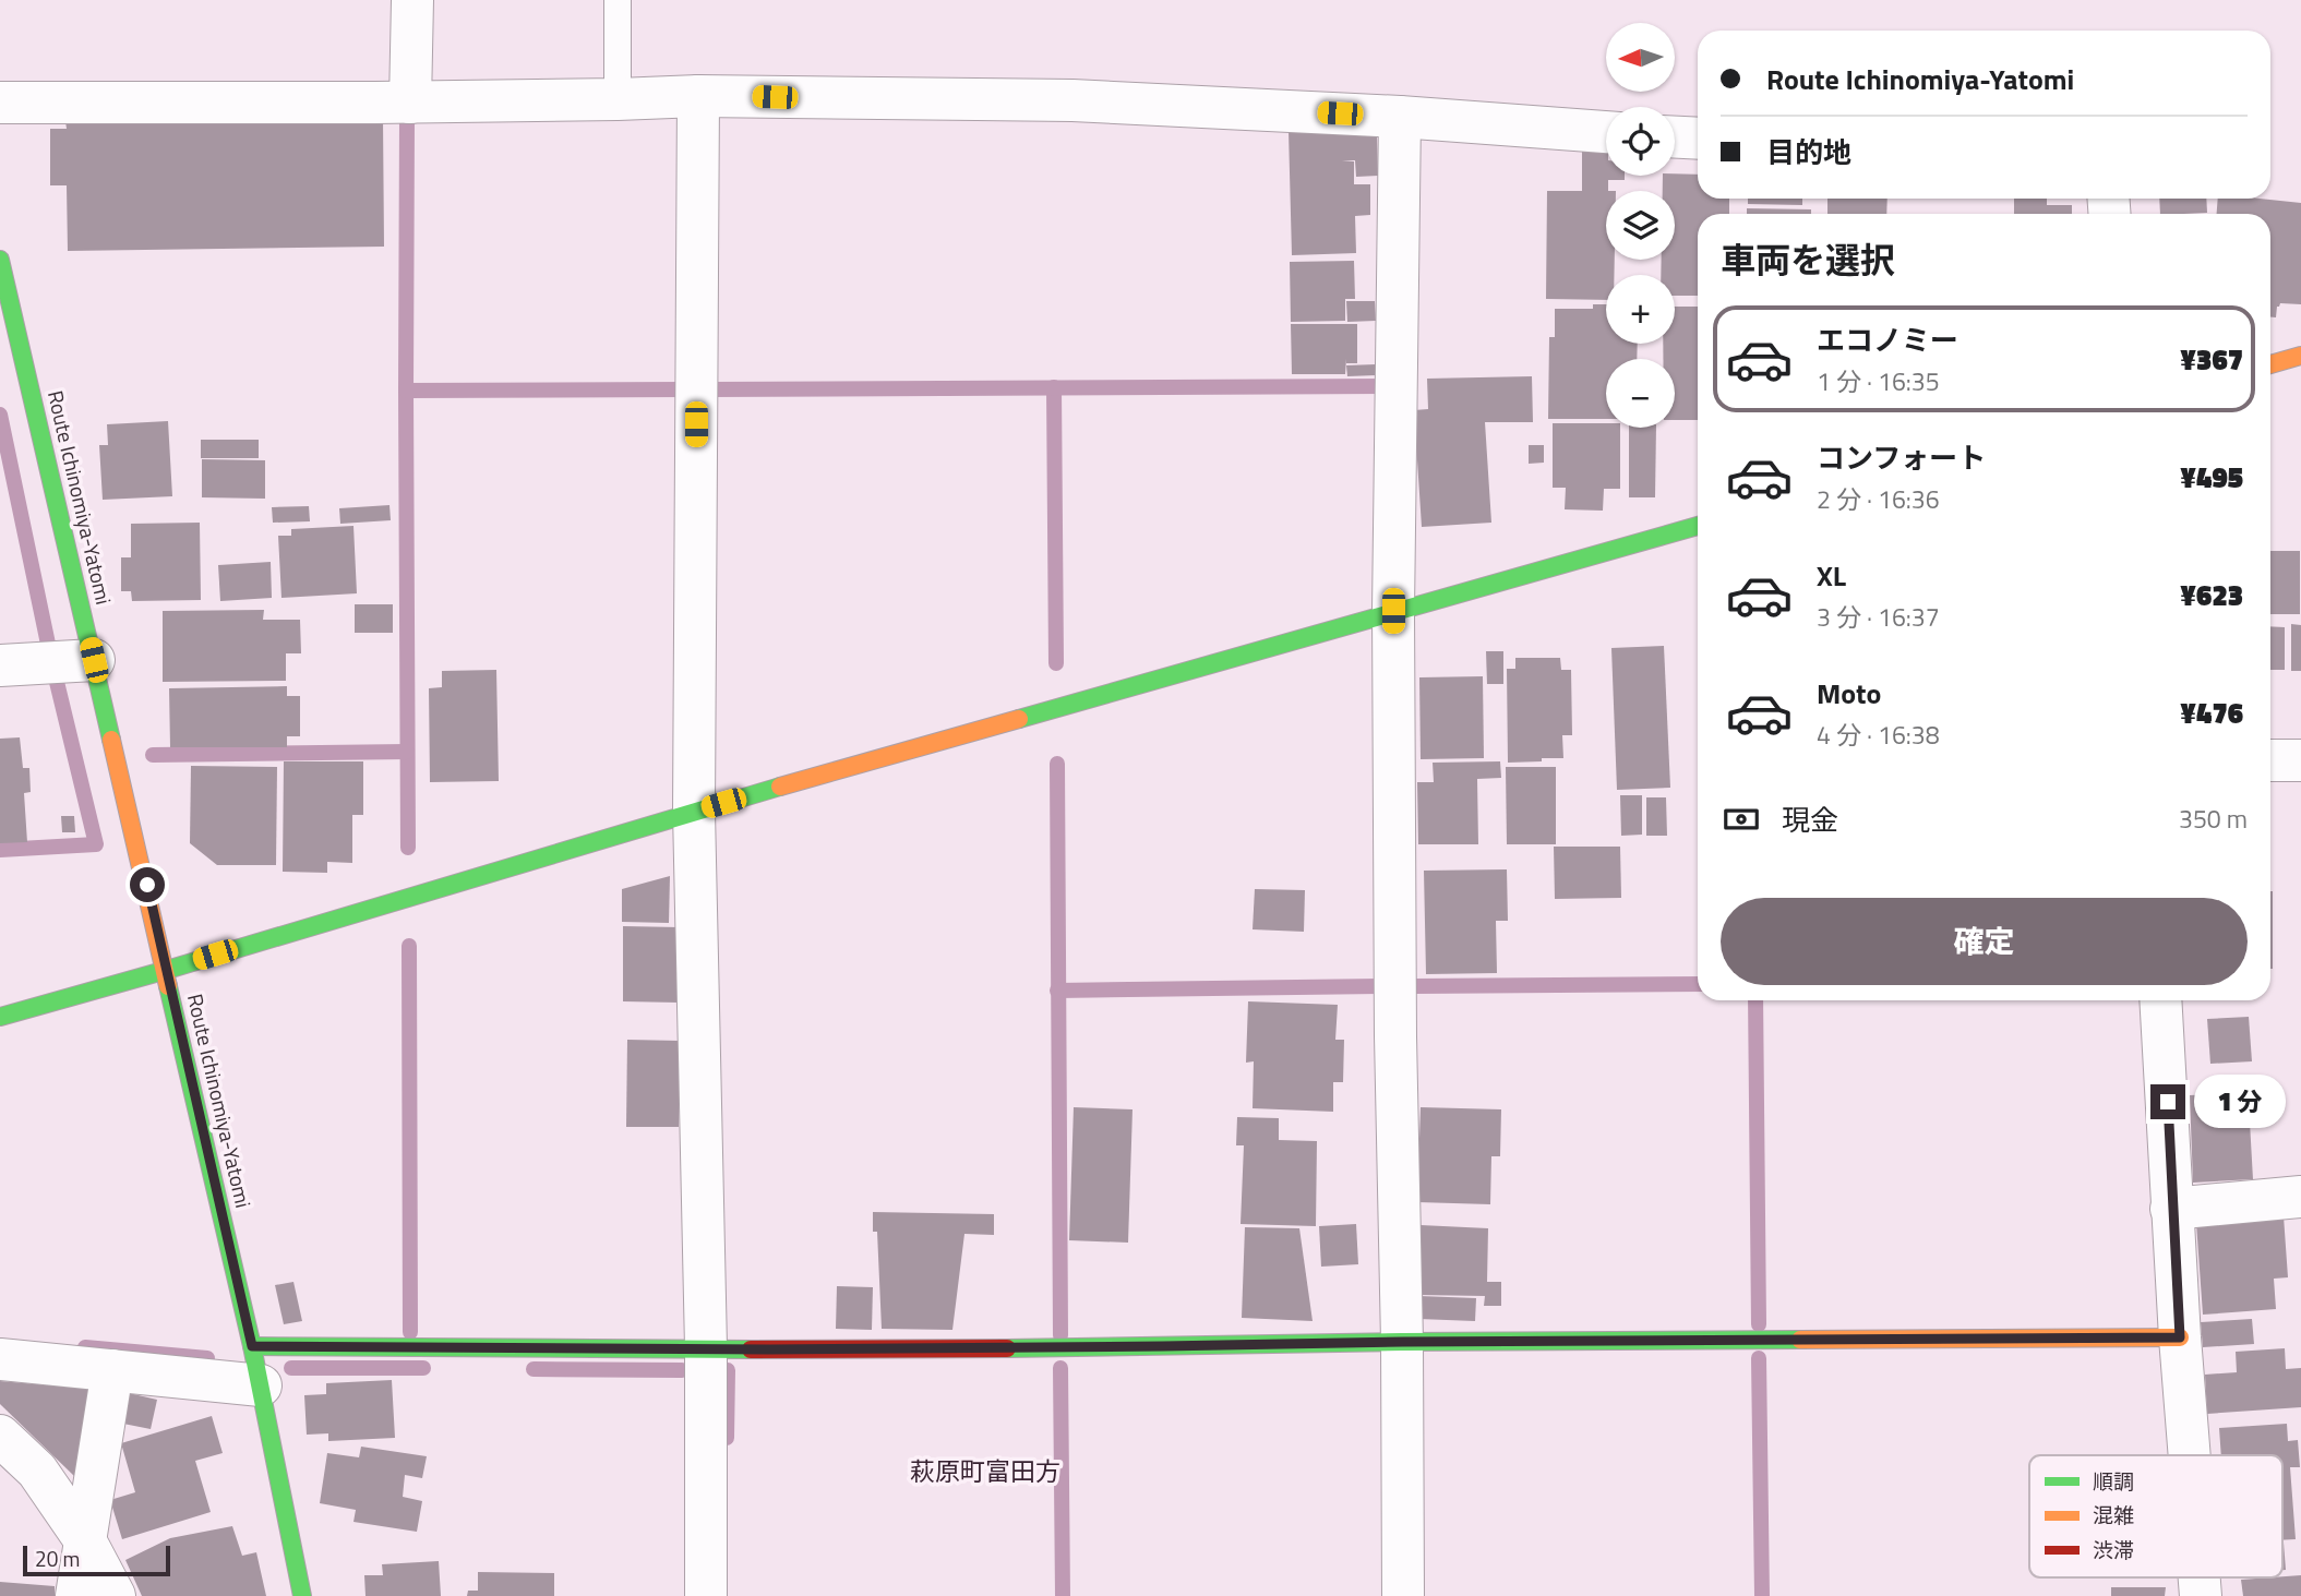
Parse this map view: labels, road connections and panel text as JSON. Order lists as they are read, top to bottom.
{
  "streets": {
    "street": ["Route Ichinomiya-Yatomi"]
  },
  "districts": ["萩原町富田方"],
  "legend": ["順調", "混雑", "渋滞"],
  "scale_bar": "20 m",
  "north": "left",
  "page": {
    "map_buttons": ["+", "−"],
    "banner": ["Route Ichinomiya-Yatomi", "目的地"],
    "heading": "車両を選択",
    "list": [
      {
        "name": "エコノミー",
        "note": "1 分 · 16:35",
        "value": "¥367"
      },
      {
        "name": "コンフォート",
        "note": "2 分 · 16:36",
        "value": "¥495"
      },
      {
        "name": "XL",
        "note": "3 分 · 16:37",
        "value": "¥623"
      },
      {
        "name": "Moto",
        "note": "4 分 · 16:38",
        "value": "¥476"
      }
    ],
    "pay": ["現金", "350 m"],
    "buttons": "確定",
    "bubble": "1 分",
    "scale": "20 m"
  }
}
